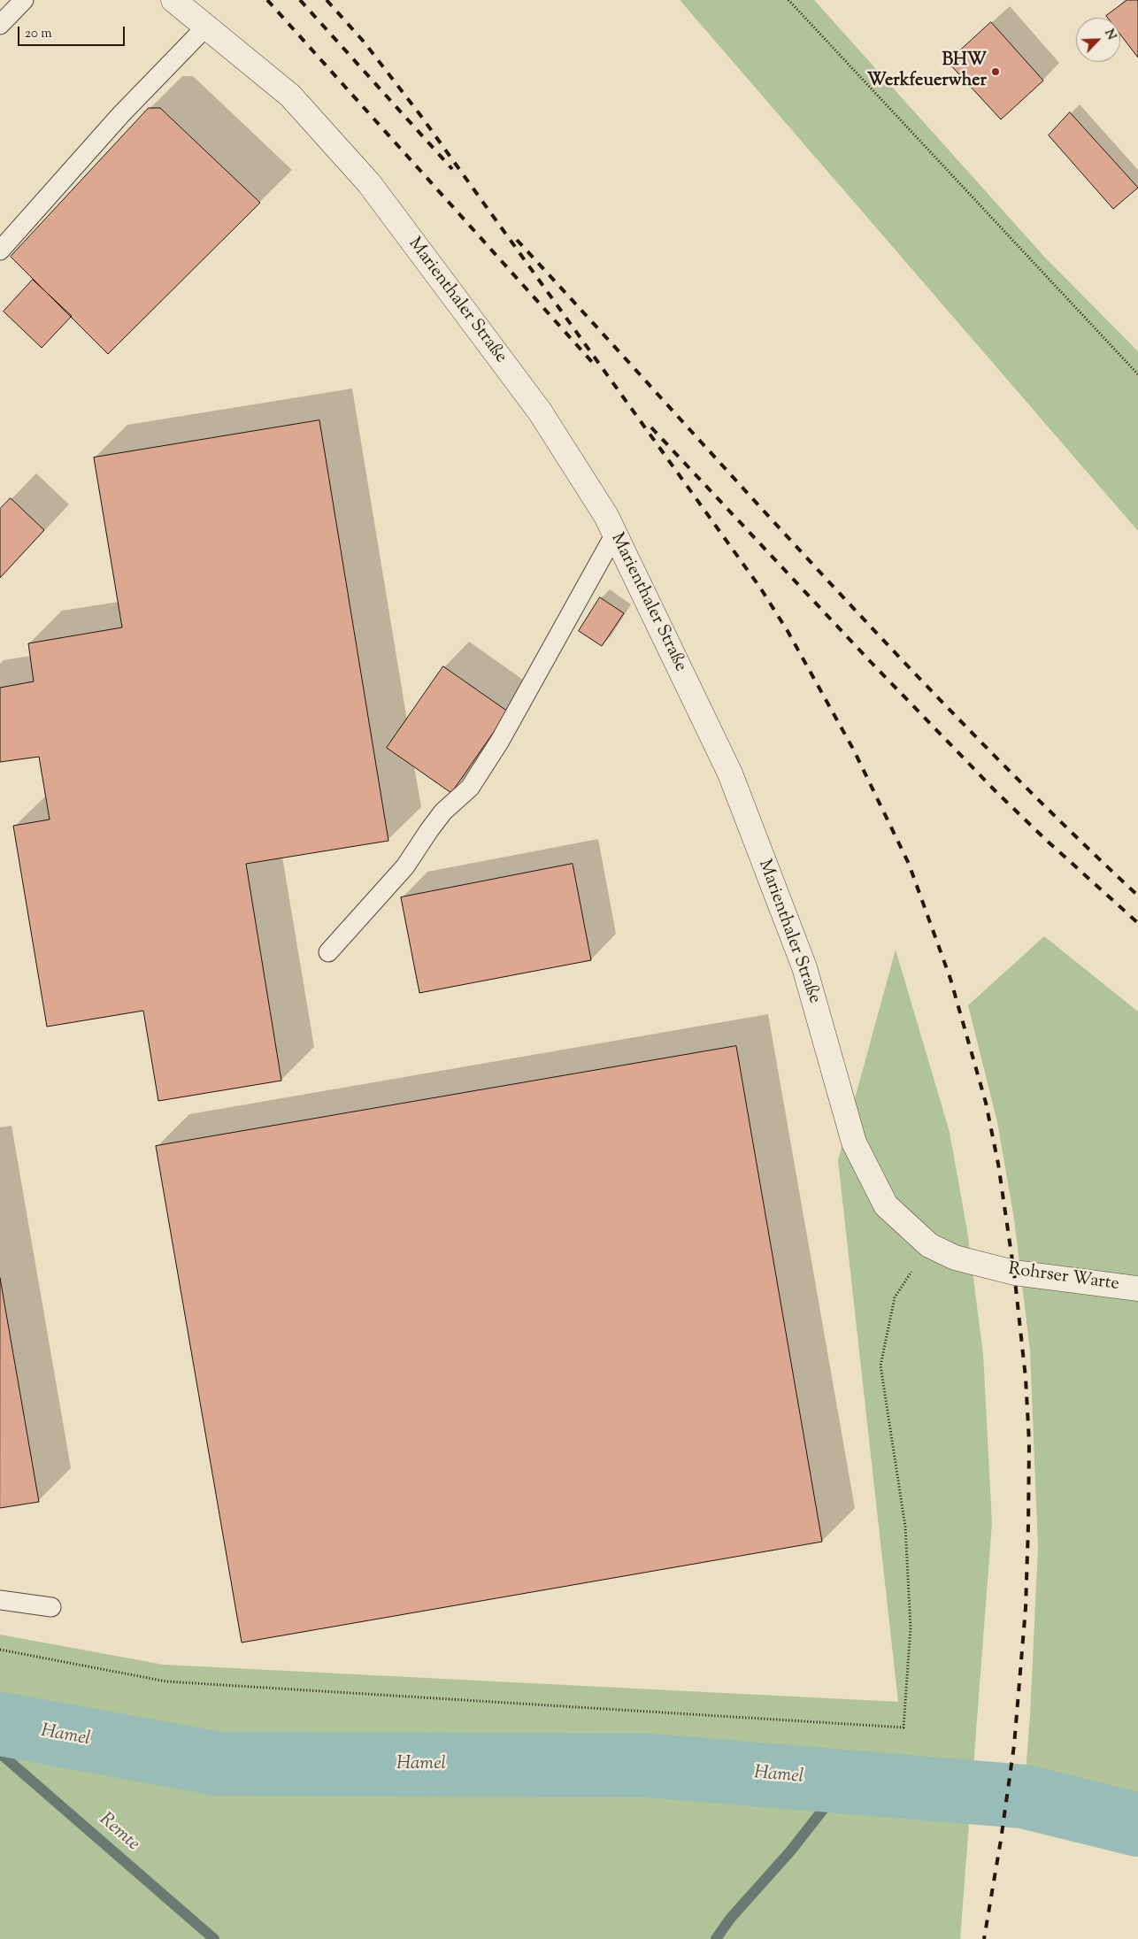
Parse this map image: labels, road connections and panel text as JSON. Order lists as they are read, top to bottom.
{
  "streets": {
    "street": ["Marienthaler Straße", "Rohrser Warte"]
  },
  "crossings": [
    ["Marienthaler Straße", "Rohrser Warte"]
  ],
  "water": ["Hamel", "Remte"],
  "places": ["BHW Werkfeuerwher"],
  "scale_bar": "20 m",
  "north": "top right"
}
